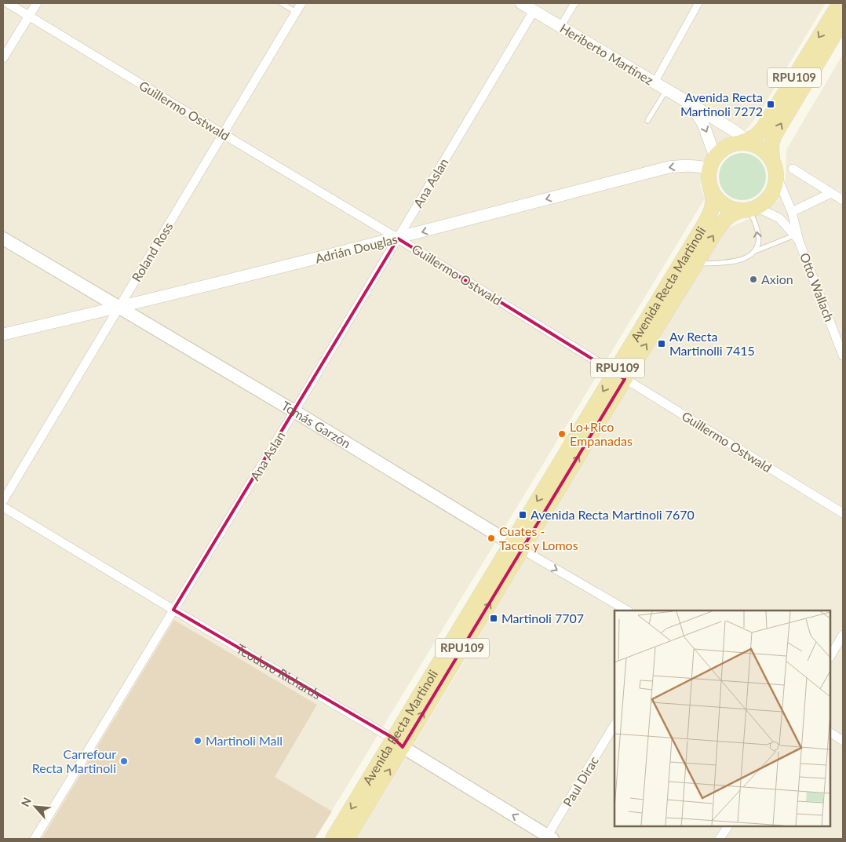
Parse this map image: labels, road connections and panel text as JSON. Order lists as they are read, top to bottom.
{
  "streets": {
    "main road": [
      "RPU109",
      "Avenida Recta Martinoli",
      "Tomás Garzón",
      "Teodoro Richards"
    ],
    "street": [
      "Heriberto Martínez",
      "Guillermo Ostwald",
      "Ana Aslan",
      "Adrián Douglas",
      "Roland Ross",
      "Otto Wallach",
      "Paul Dirac"
    ]
  },
  "crossings": [
    ["Heriberto Martínez", "RPU109"],
    ["Heriberto Martínez", "Ana Aslan"],
    ["Heriberto Martínez", "Adrián Douglas"],
    ["Heriberto Martínez", "Avenida Recta Martinoli"],
    ["Heriberto Martínez", "Otto Wallach"],
    ["RPU109", "Adrián Douglas"],
    ["RPU109", "Avenida Recta Martinoli"],
    ["RPU109", "Otto Wallach"],
    ["Guillermo Ostwald", "Ana Aslan"],
    ["Guillermo Ostwald", "Adrián Douglas"],
    ["Guillermo Ostwald", "Roland Ross"],
    ["Guillermo Ostwald", "Avenida Recta Martinoli"],
    ["Ana Aslan", "Adrián Douglas"],
    ["Ana Aslan", "Tomás Garzón"],
    ["Ana Aslan", "Teodoro Richards"],
    ["Adrián Douglas", "Roland Ross"],
    ["Adrián Douglas", "Avenida Recta Martinoli"],
    ["Adrián Douglas", "Otto Wallach"],
    ["Adrián Douglas", "Tomás Garzón"],
    ["Roland Ross", "Tomás Garzón"],
    ["Avenida Recta Martinoli", "Otto Wallach"],
    ["Avenida Recta Martinoli", "Tomás Garzón"],
    ["Avenida Recta Martinoli", "Teodoro Richards"],
    ["Teodoro Richards", "Paul Dirac"]
  ],
  "one_way": ["Adrián Douglas"],
  "places": {
    "transit": [
      "Avenida Recta Martinoli 7272",
      "Av Recta Martinolli 7415",
      "Avenida Recta Martinoli 7670",
      "Martinoli 7707"
    ],
    "other": [
      "Axion",
      "Lo+Rico Empanadas",
      "Cuates - Tacos y Lomos",
      "Martinoli Mall",
      "Carrefour Recta Martinoli"
    ]
  },
  "north": "top left"
}
